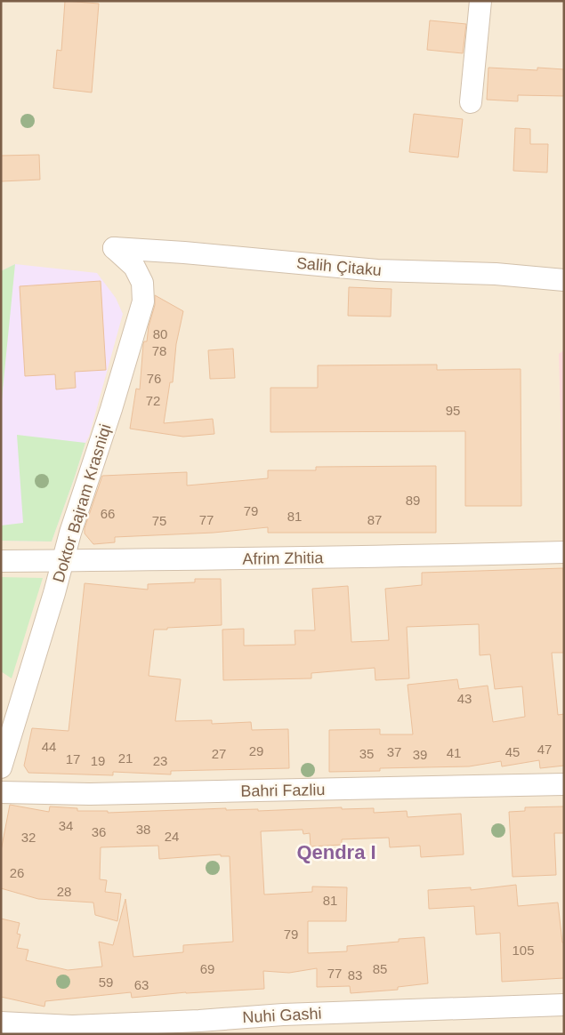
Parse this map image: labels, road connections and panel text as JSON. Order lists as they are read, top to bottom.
{
  "streets": {
    "street": [
      "Salih Çitaku",
      "Doktor Bajram Krasniqi",
      "Afrim Zhitia",
      "Bahri Fazliu",
      "Nuhi Gashi"
    ]
  },
  "crossings": [
    ["Salih Çitaku", "Doktor Bajram Krasniqi"],
    ["Doktor Bajram Krasniqi", "Afrim Zhitia"]
  ],
  "districts": ["Qendra I"],
  "house_numbers": [
    "80",
    "78",
    "76",
    "72",
    "95",
    "89",
    "79",
    "66",
    "81",
    "77",
    "87",
    "75",
    "43",
    "44",
    "47",
    "29",
    "37",
    "45",
    "41",
    "27",
    "35",
    "39",
    "21",
    "17",
    "19",
    "23",
    "34",
    "38",
    "36",
    "24",
    "32",
    "26",
    "28",
    "81",
    "79",
    "105",
    "69",
    "85",
    "77",
    "83",
    "59",
    "63"
  ]
}
